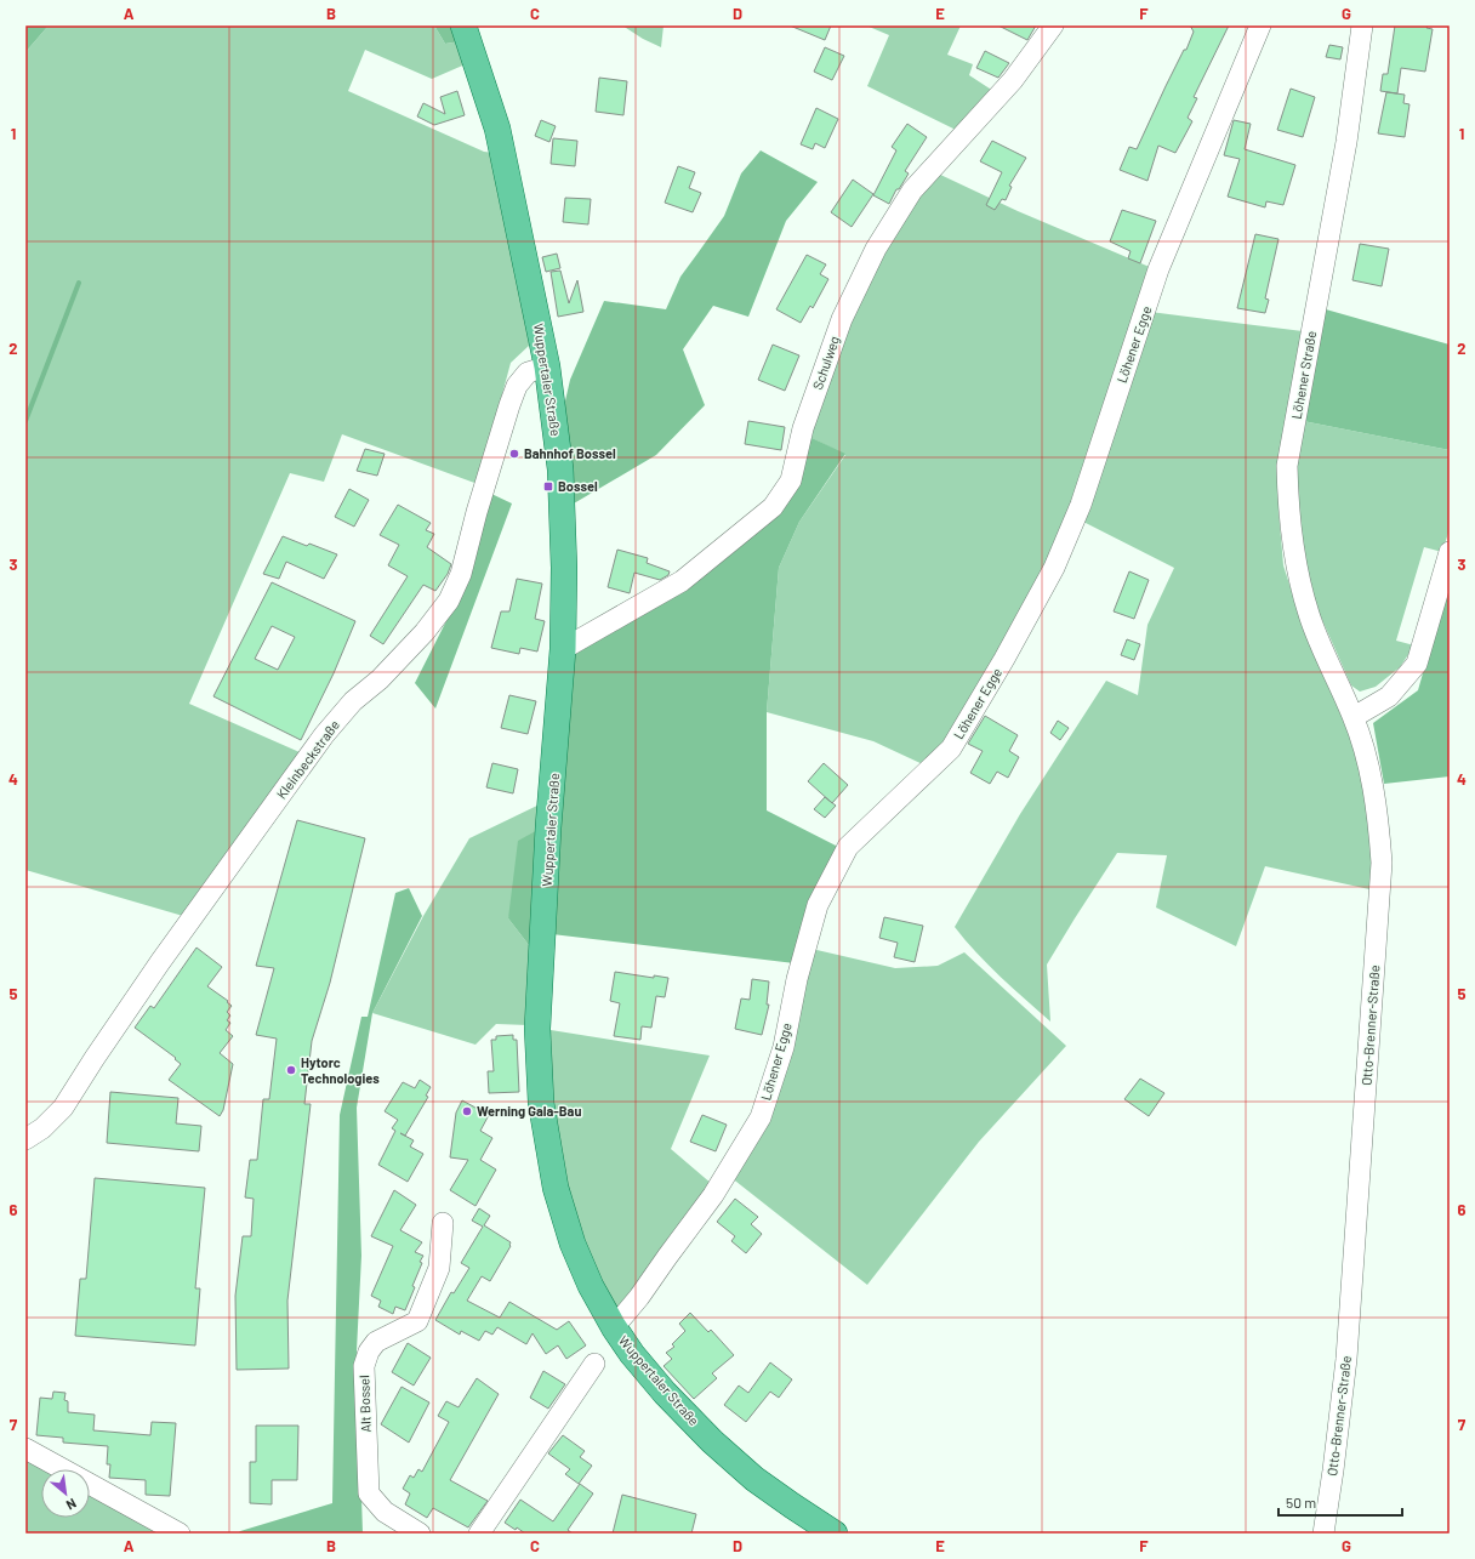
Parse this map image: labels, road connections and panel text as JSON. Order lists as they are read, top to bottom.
{
  "streets": {
    "main road": ["Wuppertaler Straße"],
    "street": [
      "Löhener Egge",
      "Schulweg",
      "Löhener Straße",
      "Kleinbeckstraße",
      "Otto-Brenner-Straße",
      "Alt Bossel"
    ]
  },
  "crossings": [
    ["Löhener Egge", "Wuppertaler Straße"],
    ["Schulweg", "Wuppertaler Straße"],
    ["Löhener Straße", "Otto-Brenner-Straße"],
    ["Wuppertaler Straße", "Kleinbeckstraße"]
  ],
  "places": {
    "other": ["Bahnhof Bossel", "Hytorc Technologies", "Werning Gala-Bau"],
    "transit": ["Bossel"]
  },
  "scale_bar": "50 m",
  "north": "bottom right",
  "grid": {
    "columns": [
      "A",
      "B",
      "C",
      "D",
      "E",
      "F",
      "G"
    ],
    "rows": [
      "1",
      "2",
      "3",
      "4",
      "5",
      "6",
      "7"
    ]
  }
}
